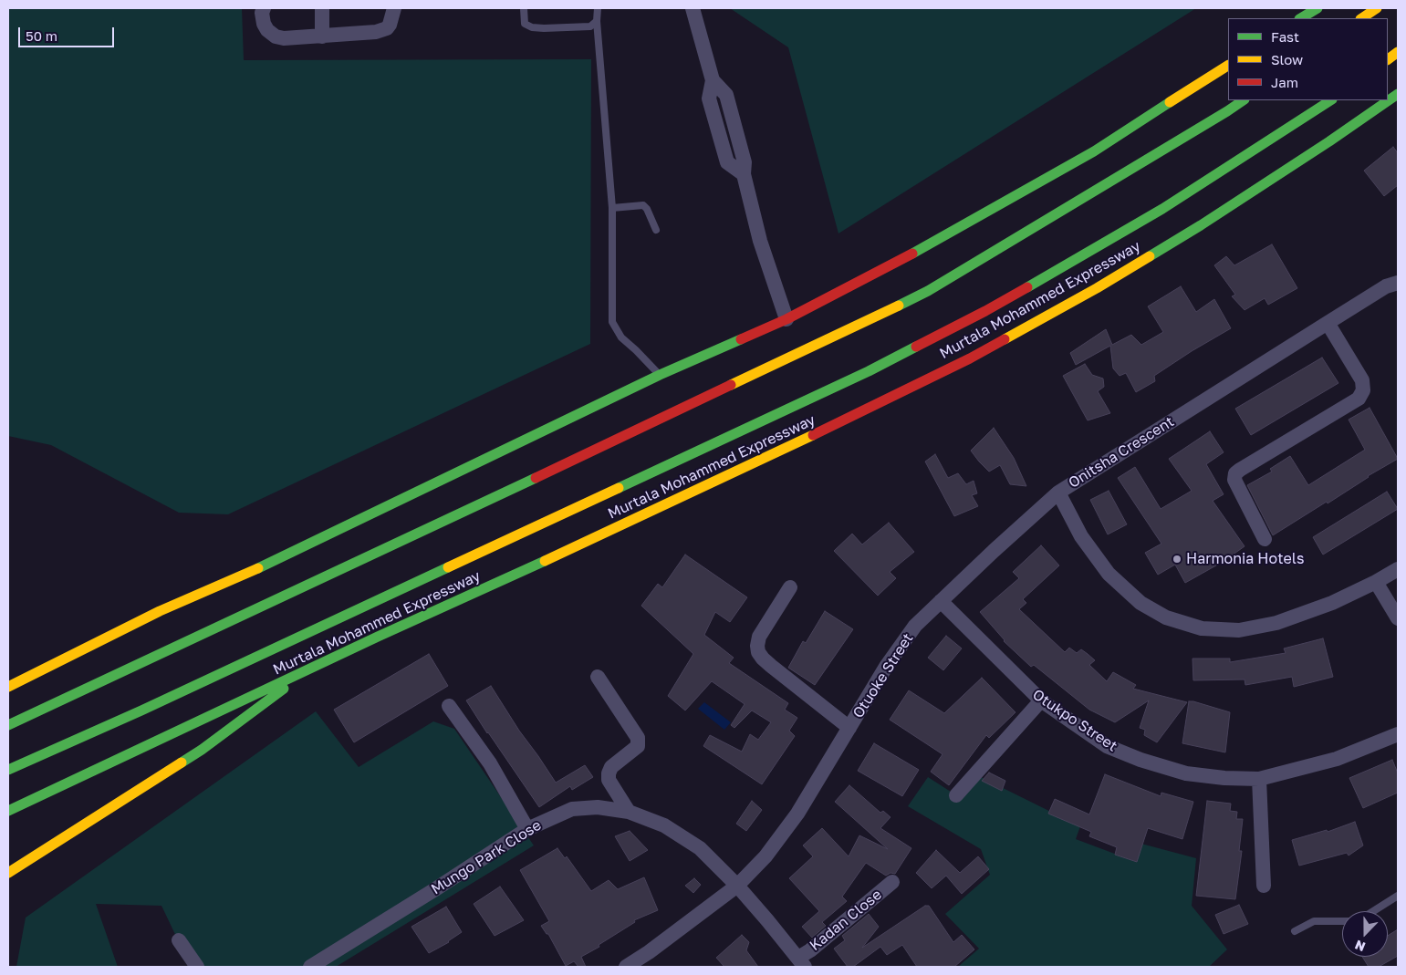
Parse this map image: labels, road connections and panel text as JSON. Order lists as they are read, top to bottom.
{
  "streets": {
    "main road": ["Murtala Mohammed Expressway"],
    "street": [
      "Onitsha Crescent",
      "Otuoke Street",
      "Otukpo Street",
      "Mungo Park Close",
      "Kadan Close"
    ]
  },
  "crossings": [
    ["Onitsha Crescent", "Otuoke Street"],
    ["Otuoke Street", "Otukpo Street"],
    ["Otuoke Street", "Mungo Park Close"],
    ["Mungo Park Close", "Kadan Close"]
  ],
  "places": ["Harmonia Hotels"],
  "legend": ["Fast", "Slow", "Jam"],
  "scale_bar": "50 m",
  "north": "bottom"
}
